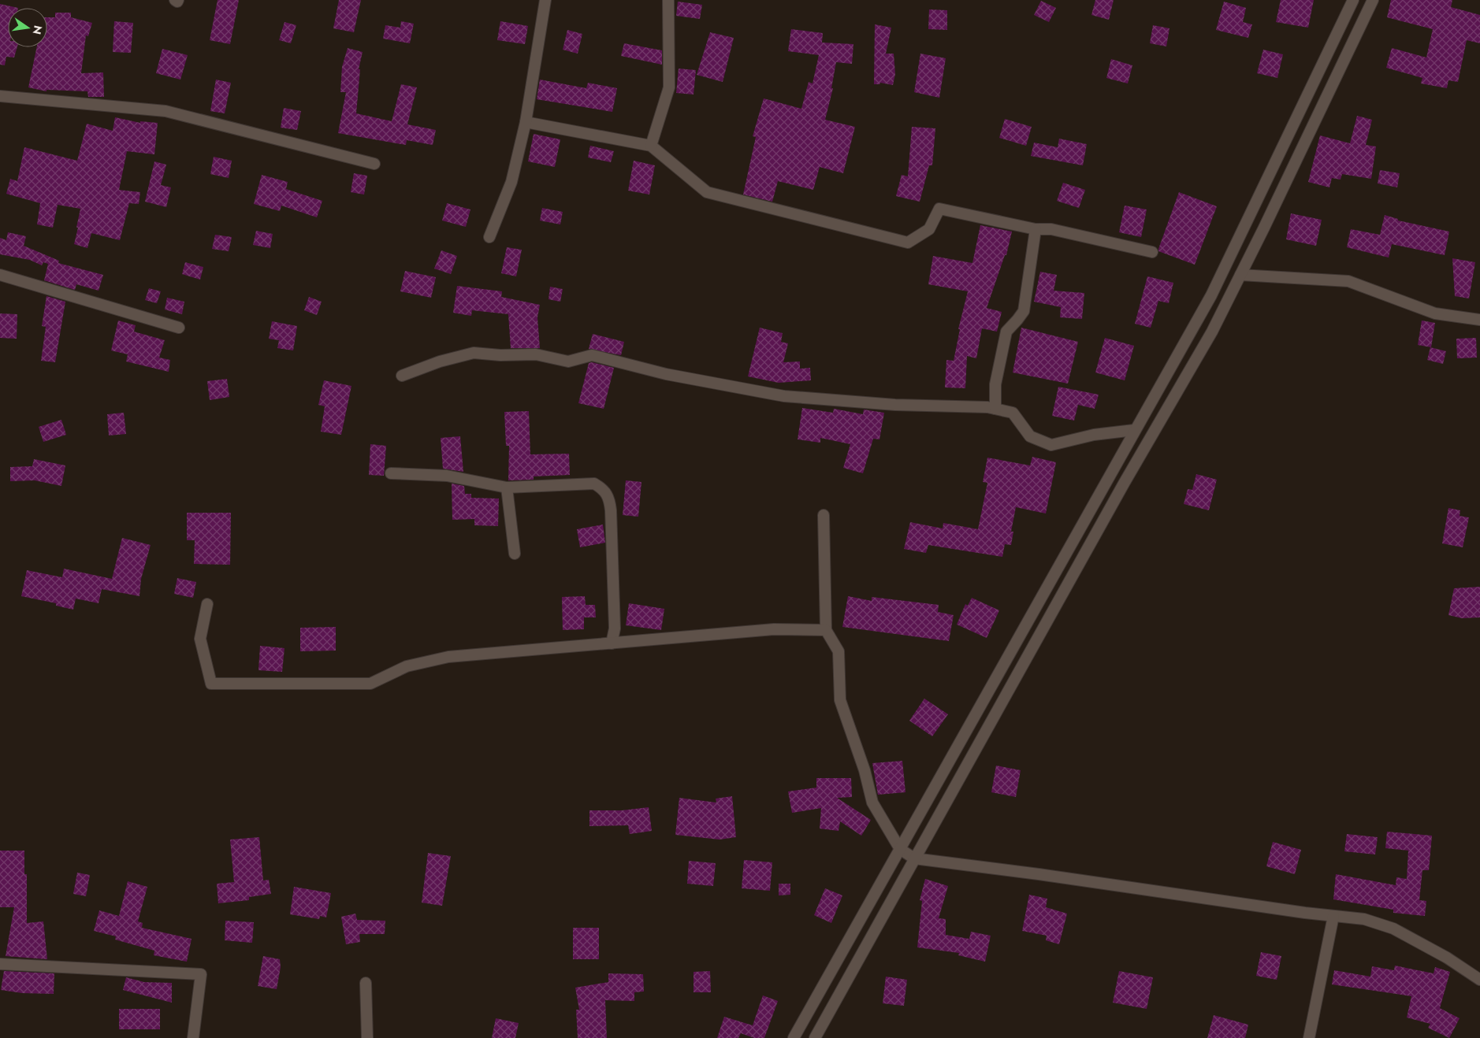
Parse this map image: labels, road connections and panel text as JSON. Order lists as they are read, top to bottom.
{
  "north": "right"
}
